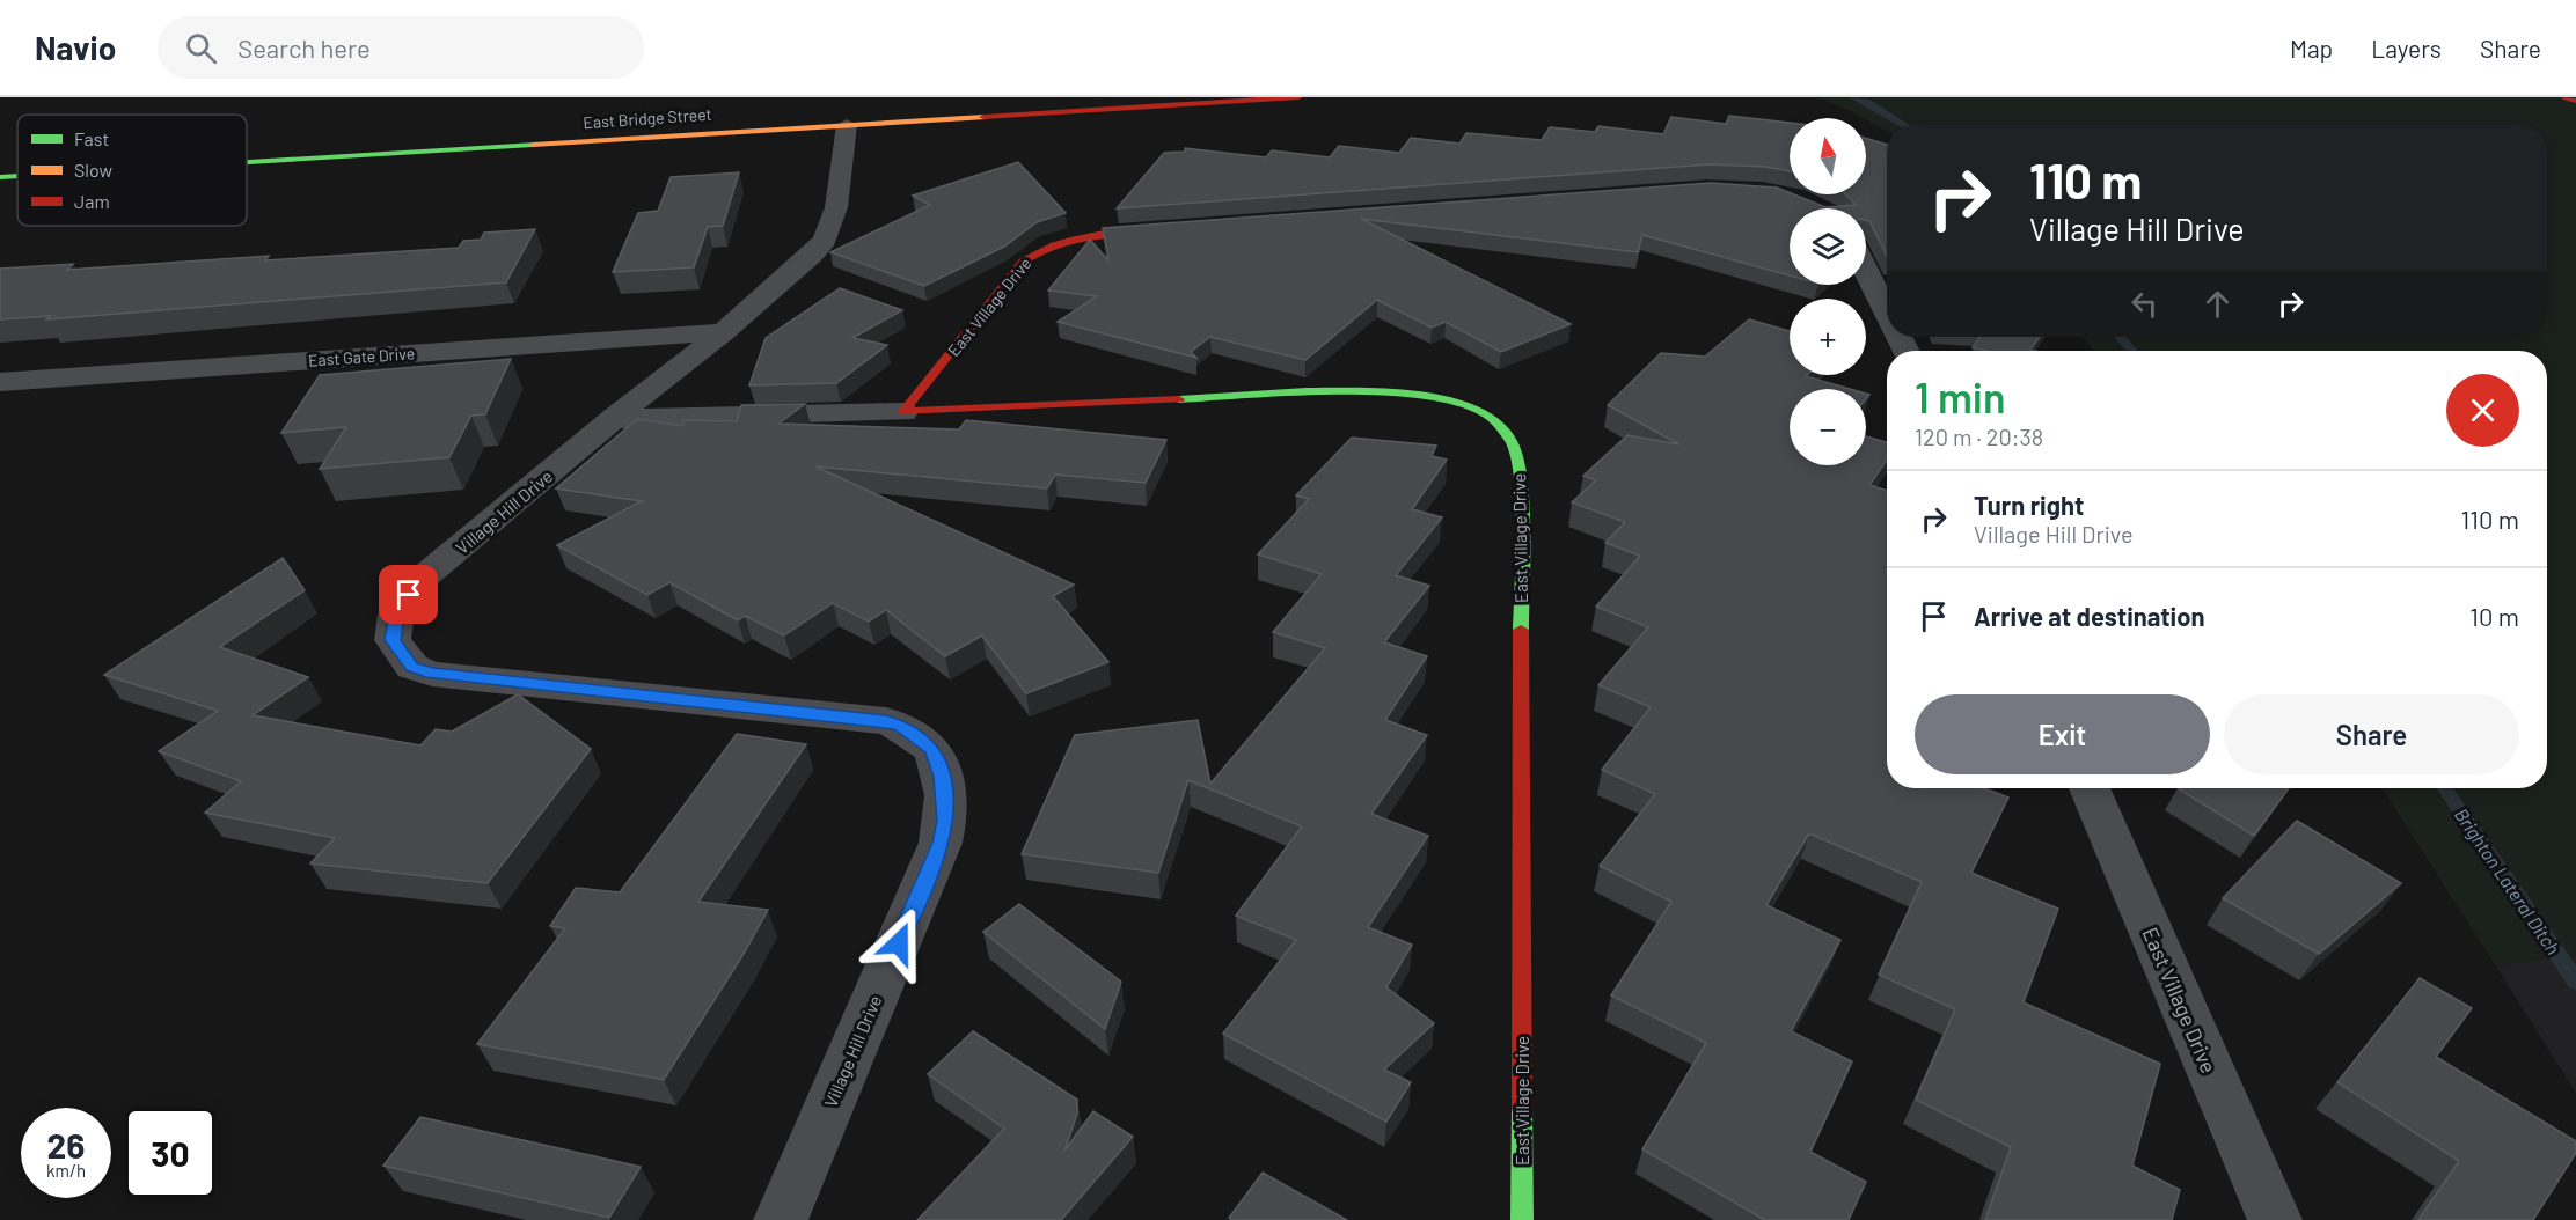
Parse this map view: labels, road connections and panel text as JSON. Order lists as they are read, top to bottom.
{
  "streets": {
    "street": [
      "East Bridge Street",
      "East Village Drive",
      "East Gate Drive",
      "Village Hill Drive"
    ]
  },
  "crossings": [
    ["East Bridge Street", "Village Hill Drive"],
    ["East Village Drive", "Village Hill Drive"],
    ["East Gate Drive", "Village Hill Drive"]
  ],
  "water": ["Brighton Lateral Ditch"],
  "legend": ["Fast", "Slow", "Jam"],
  "north": "top",
  "page": {
    "header": "Navio",
    "search": "Search here",
    "nav": ["Map", "Layers", "Share"],
    "map_buttons": ["+", "−"],
    "turn": ["110 m", "Village Hill Drive"],
    "heading": ["1 min", "120 m · 20:38"],
    "list": [
      {
        "name": "Turn right",
        "note": "Village Hill Drive",
        "value": "110 m"
      },
      {
        "name": "Arrive at destination",
        "value": "10 m"
      }
    ],
    "buttons": ["Exit", "Share"],
    "speed": "26 km/h",
    "limit": "30"
  }
}
